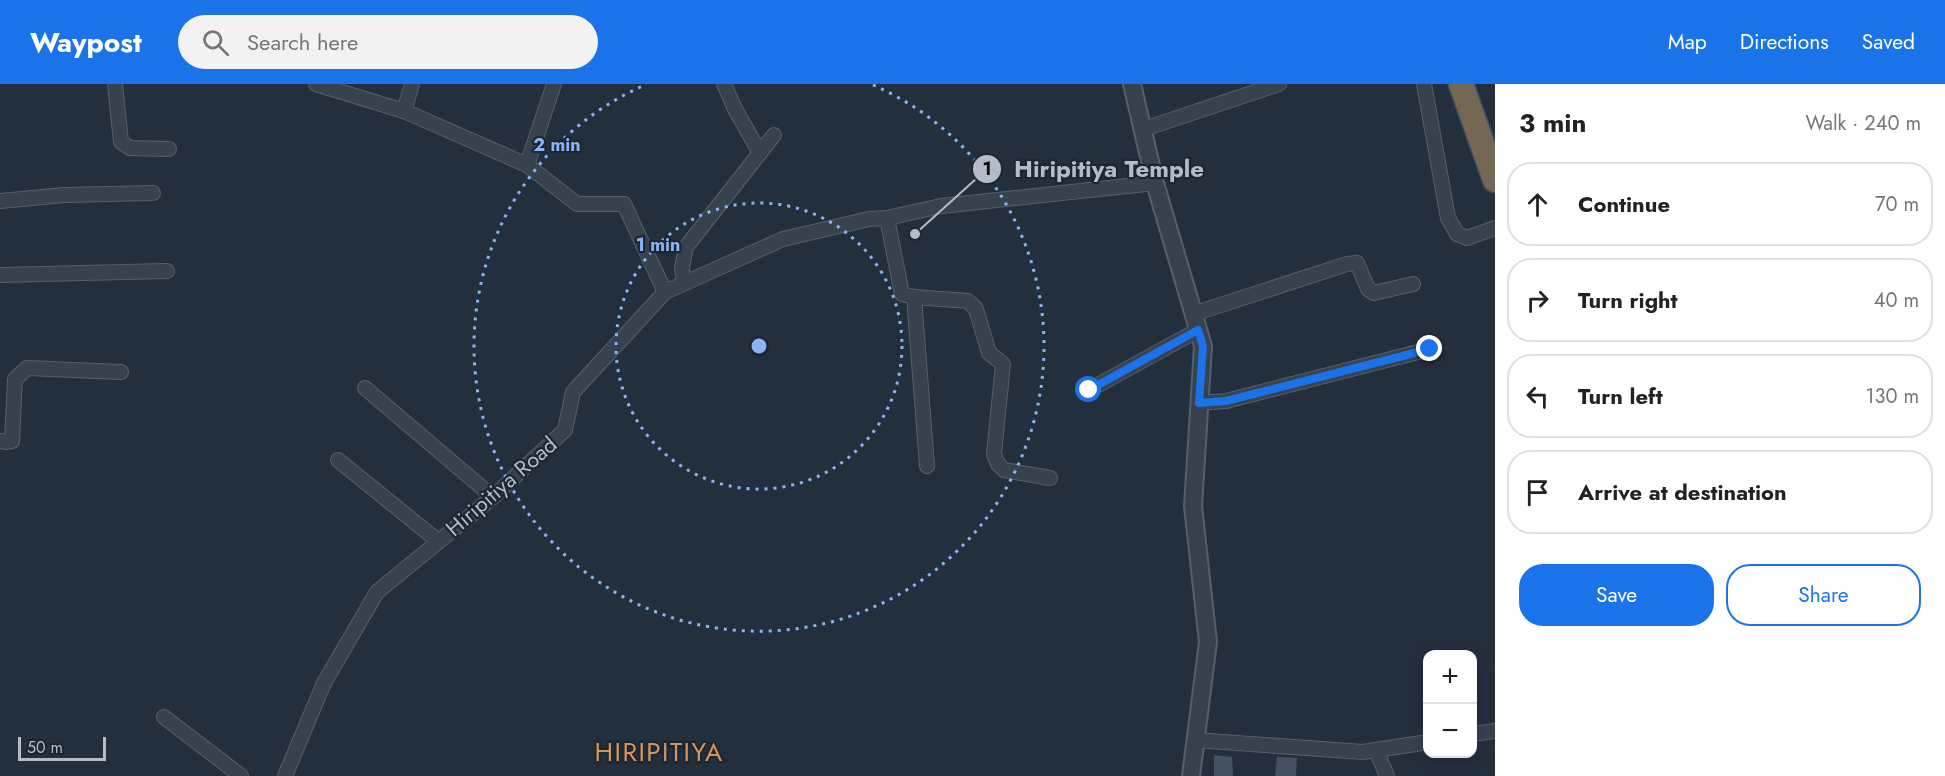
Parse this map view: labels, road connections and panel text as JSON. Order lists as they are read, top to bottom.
{
  "streets": {
    "street": ["Hiripitiya Road"]
  },
  "districts": ["HIRIPITIYA"],
  "places": ["Hiripitiya Temple"],
  "scale_bar": "50 m",
  "page": {
    "header": "Waypost",
    "search": "Search here",
    "nav": ["Map", "Directions", "Saved"],
    "heading": ["3 min", "Walk · 240 m"],
    "list": [
      ["Continue", "70 m"],
      ["Turn right", "40 m"],
      ["Turn left", "130 m"],
      "Arrive at destination"
    ],
    "buttons": ["Save", "Share"],
    "map_buttons": ["+", "−"],
    "scale": "50 m"
  },
  "rings": ["2 min", "1 min"]
}
